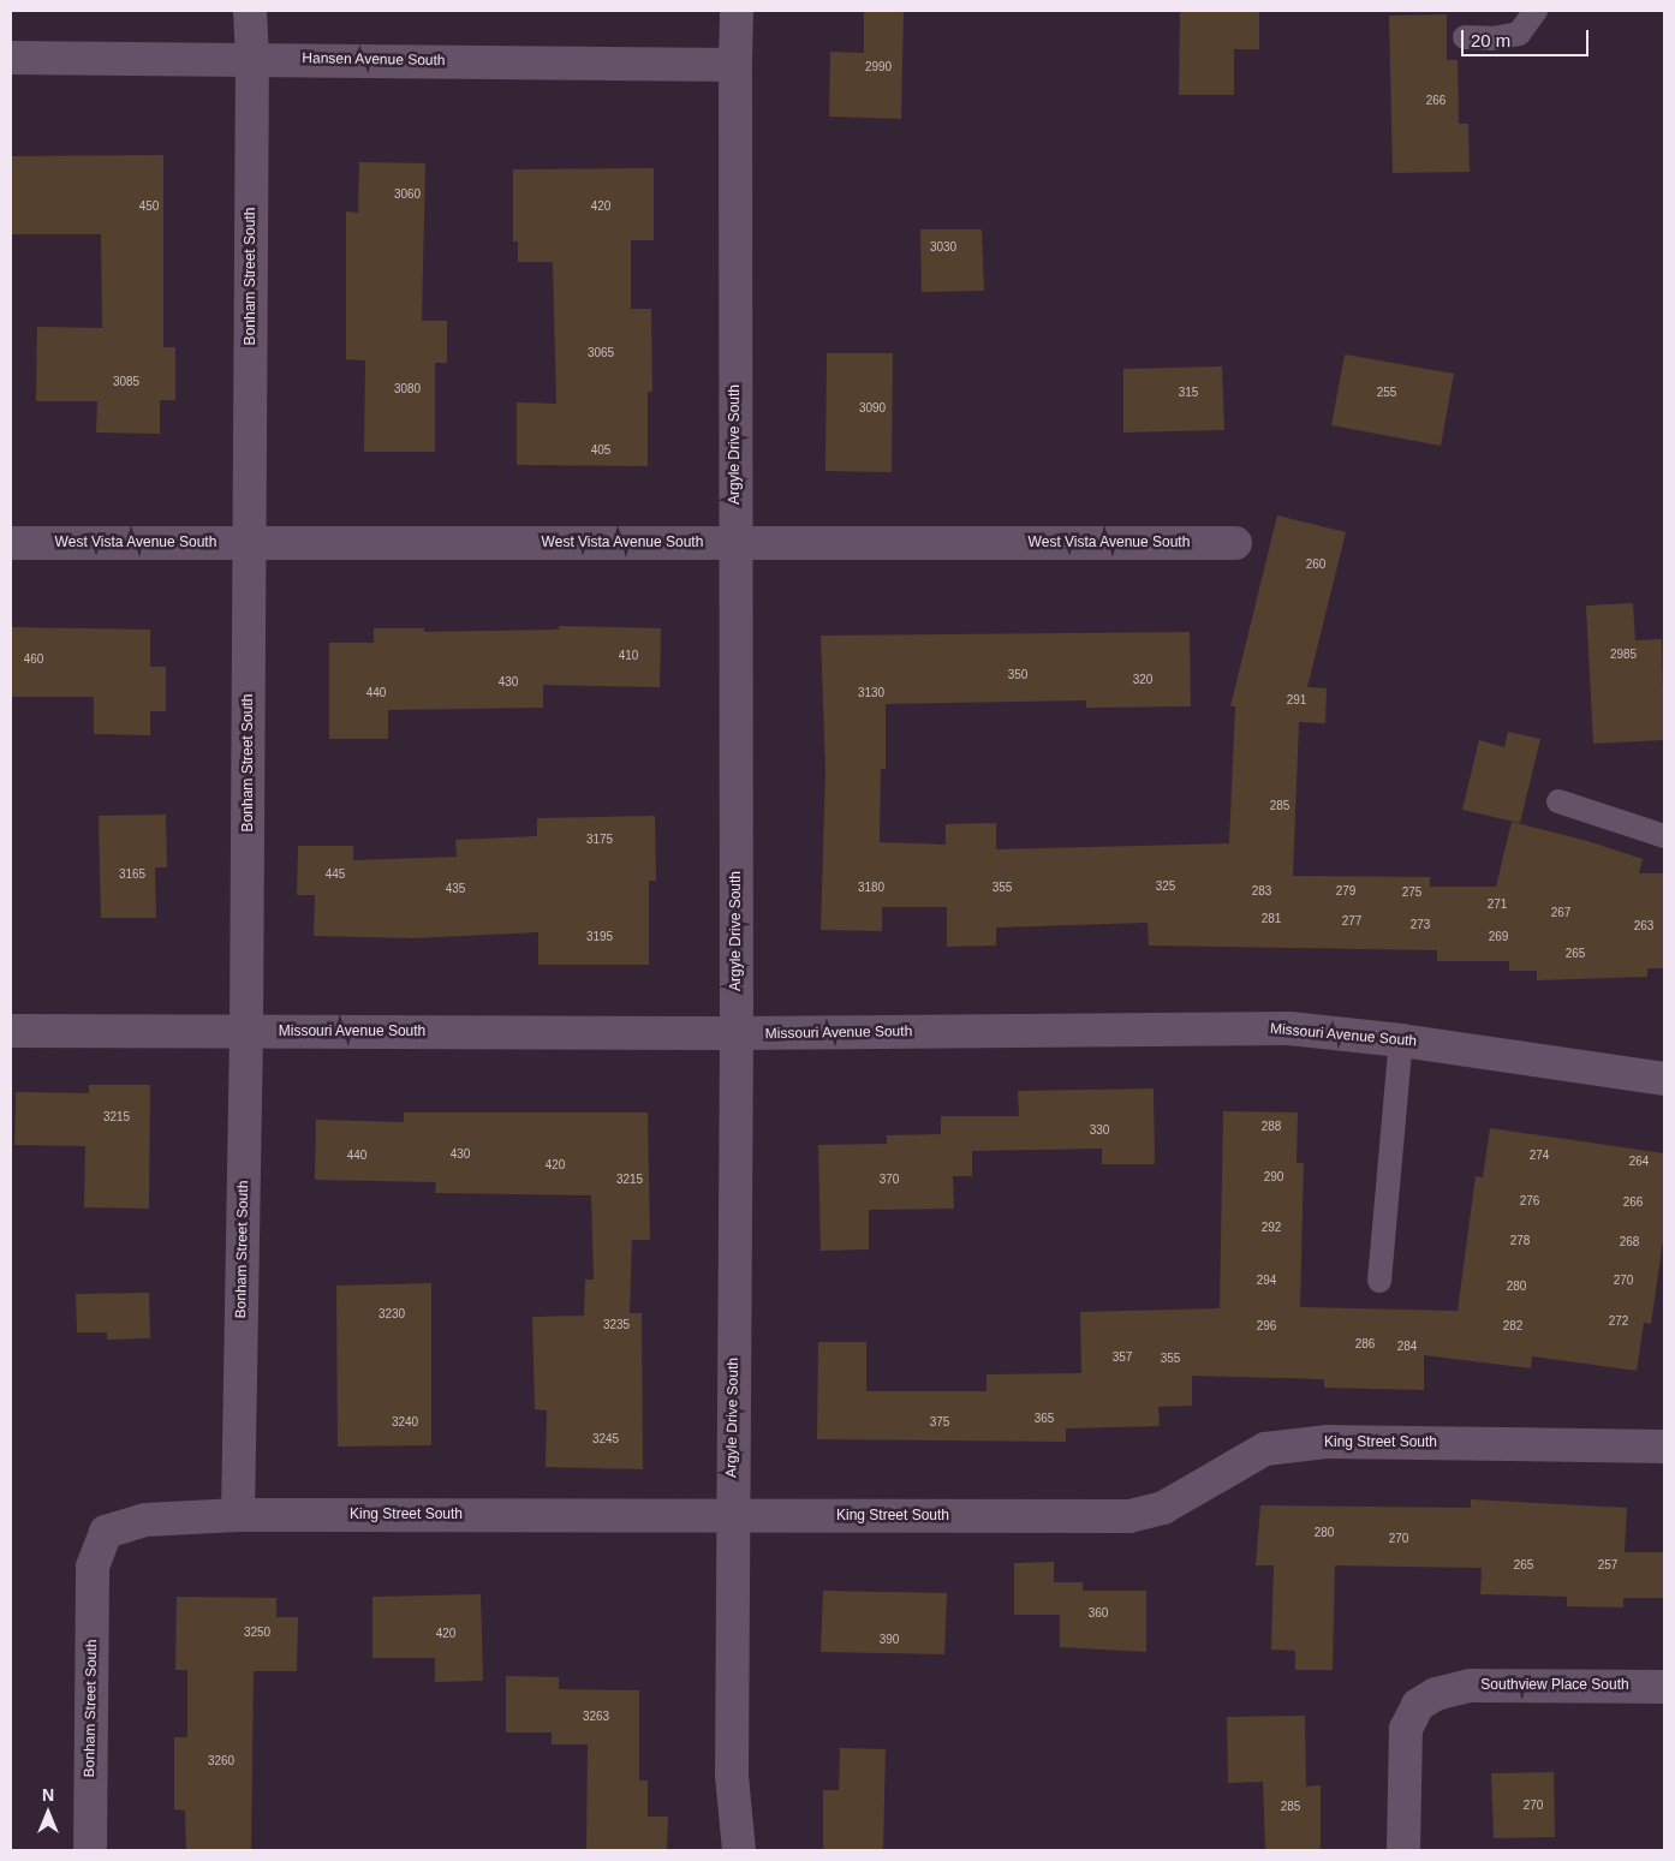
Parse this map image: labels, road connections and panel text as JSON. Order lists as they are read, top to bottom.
{
  "streets": {
    "street": [
      "Hansen Avenue South",
      "Bonham Street South",
      "Argyle Drive South",
      "West Vista Avenue South",
      "Missouri Avenue South",
      "King Street South",
      "Southview Place South"
    ]
  },
  "crossings": [
    ["Hansen Avenue South", "Bonham Street South"],
    ["Hansen Avenue South", "Argyle Drive South"],
    ["Bonham Street South", "West Vista Avenue South"],
    ["Bonham Street South", "Missouri Avenue South"],
    ["Bonham Street South", "King Street South"],
    ["Argyle Drive South", "West Vista Avenue South"],
    ["Argyle Drive South", "Missouri Avenue South"],
    ["Argyle Drive South", "King Street South"]
  ],
  "house_numbers": [
    "2990",
    "266",
    "3060",
    "450",
    "420",
    "3030",
    "3065",
    "3085",
    "3080",
    "315",
    "255",
    "3090",
    "405",
    "260",
    "2985",
    "410",
    "460",
    "350",
    "320",
    "430",
    "440",
    "3130",
    "291",
    "285",
    "3175",
    "3165",
    "445",
    "325",
    "3180",
    "355",
    "435",
    "283",
    "279",
    "275",
    "271",
    "267",
    "281",
    "277",
    "273",
    "263",
    "3195",
    "269",
    "265",
    "3215",
    "288",
    "330",
    "430",
    "440",
    "274",
    "264",
    "420",
    "290",
    "3215",
    "370",
    "276",
    "266",
    "292",
    "278",
    "268",
    "294",
    "270",
    "280",
    "3230",
    "272",
    "3235",
    "296",
    "282",
    "286",
    "284",
    "357",
    "355",
    "365",
    "3240",
    "375",
    "3245",
    "280",
    "270",
    "265",
    "257",
    "360",
    "3250",
    "420",
    "390",
    "3263",
    "3260",
    "270",
    "285"
  ],
  "scale_bar": "20 m",
  "north": "top"
}
